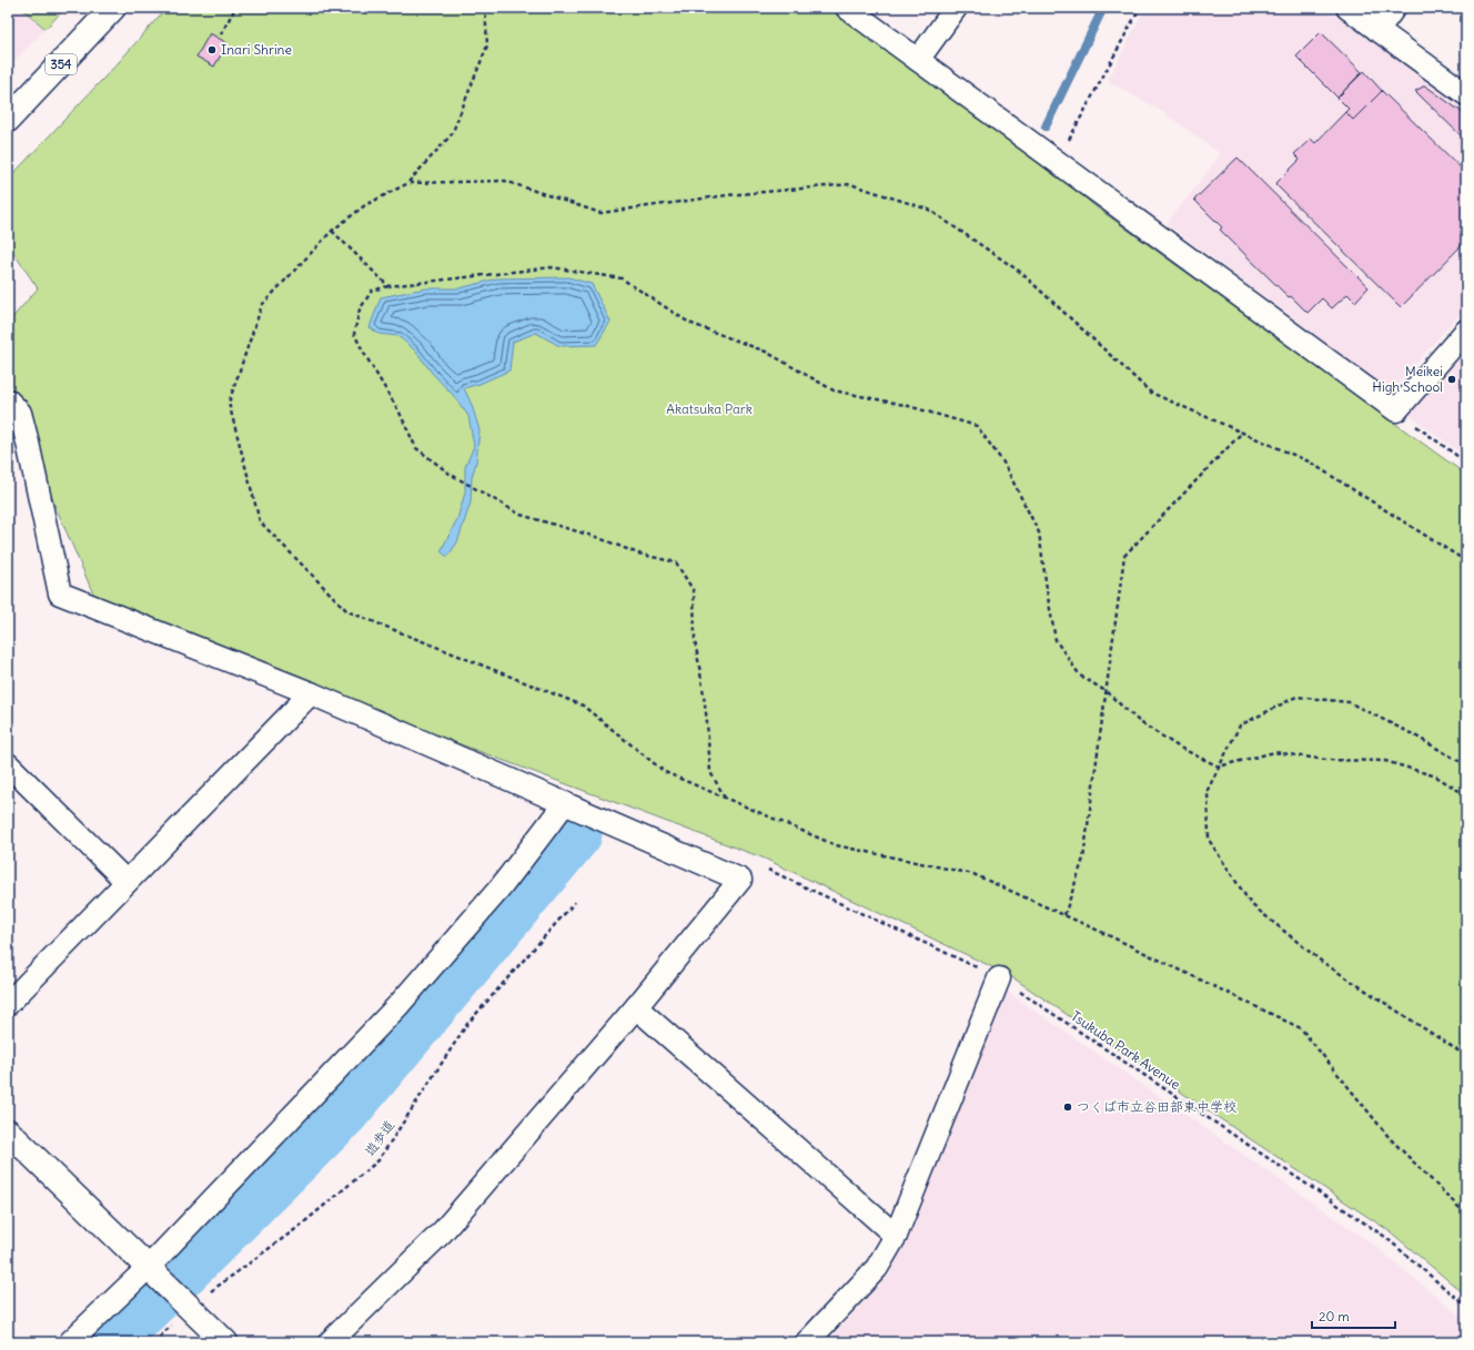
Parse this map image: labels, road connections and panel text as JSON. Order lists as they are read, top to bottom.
{
  "streets": {
    "main road": ["354"],
    "path": ["Tsukuba Park Avenue", "遊歩道"]
  },
  "parks": ["Akatsuka Park"],
  "places": ["Inari Shrine", "Meikei High School", "つくば市立谷田部東中学校"],
  "scale_bar": "20 m"
}
